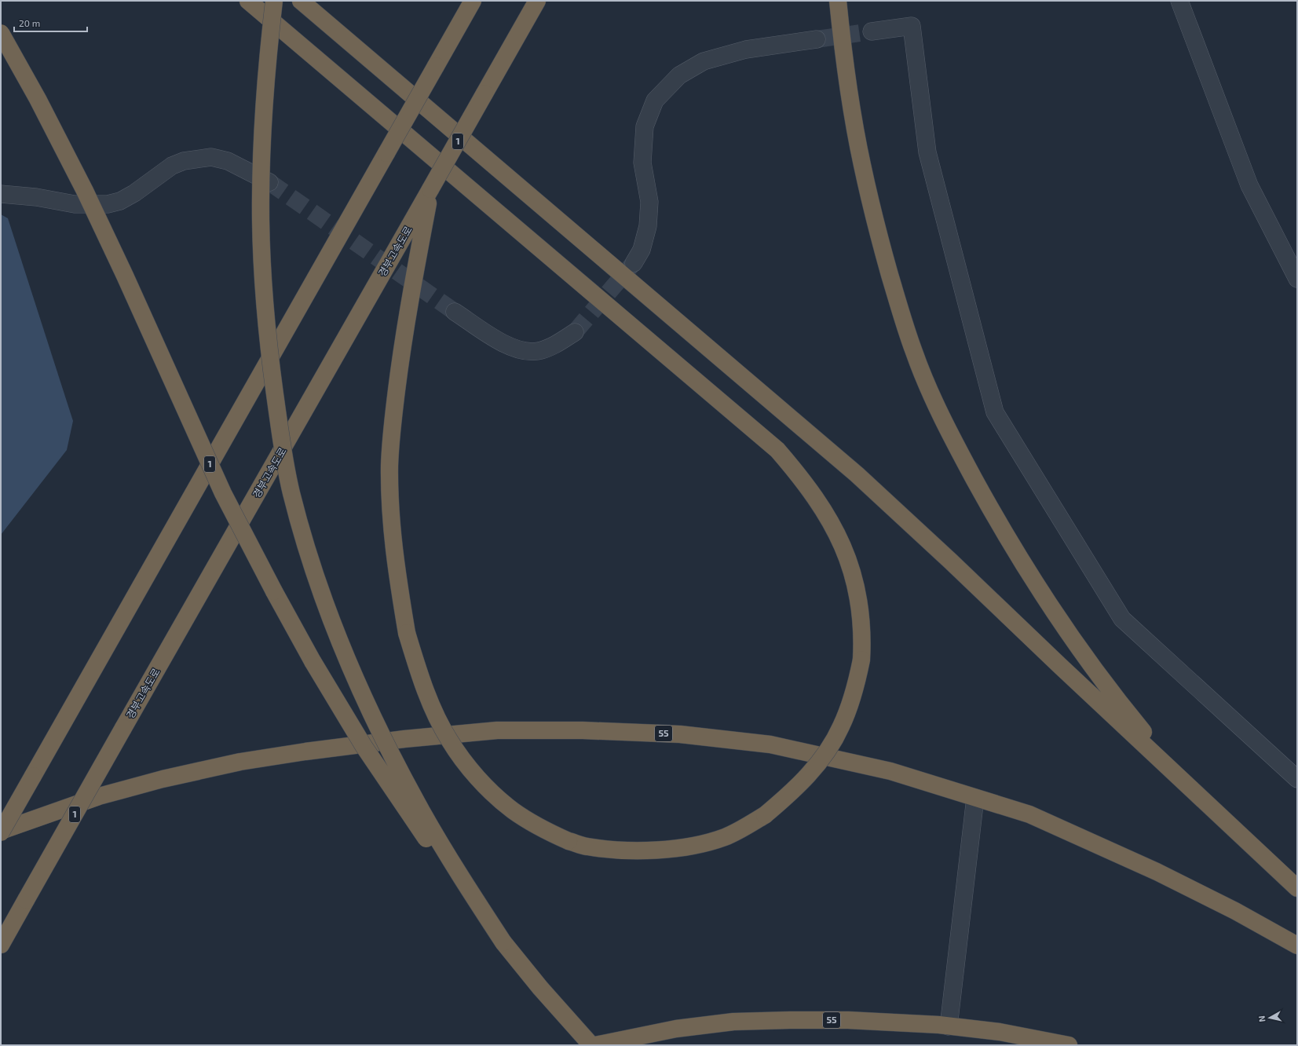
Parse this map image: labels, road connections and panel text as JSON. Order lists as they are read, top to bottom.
{
  "streets": {
    "highway": ["1", "경부고속도로", "55"]
  },
  "crossings": [
    ["1", "55"]
  ],
  "scale_bar": "20 m",
  "north": "left"
}
